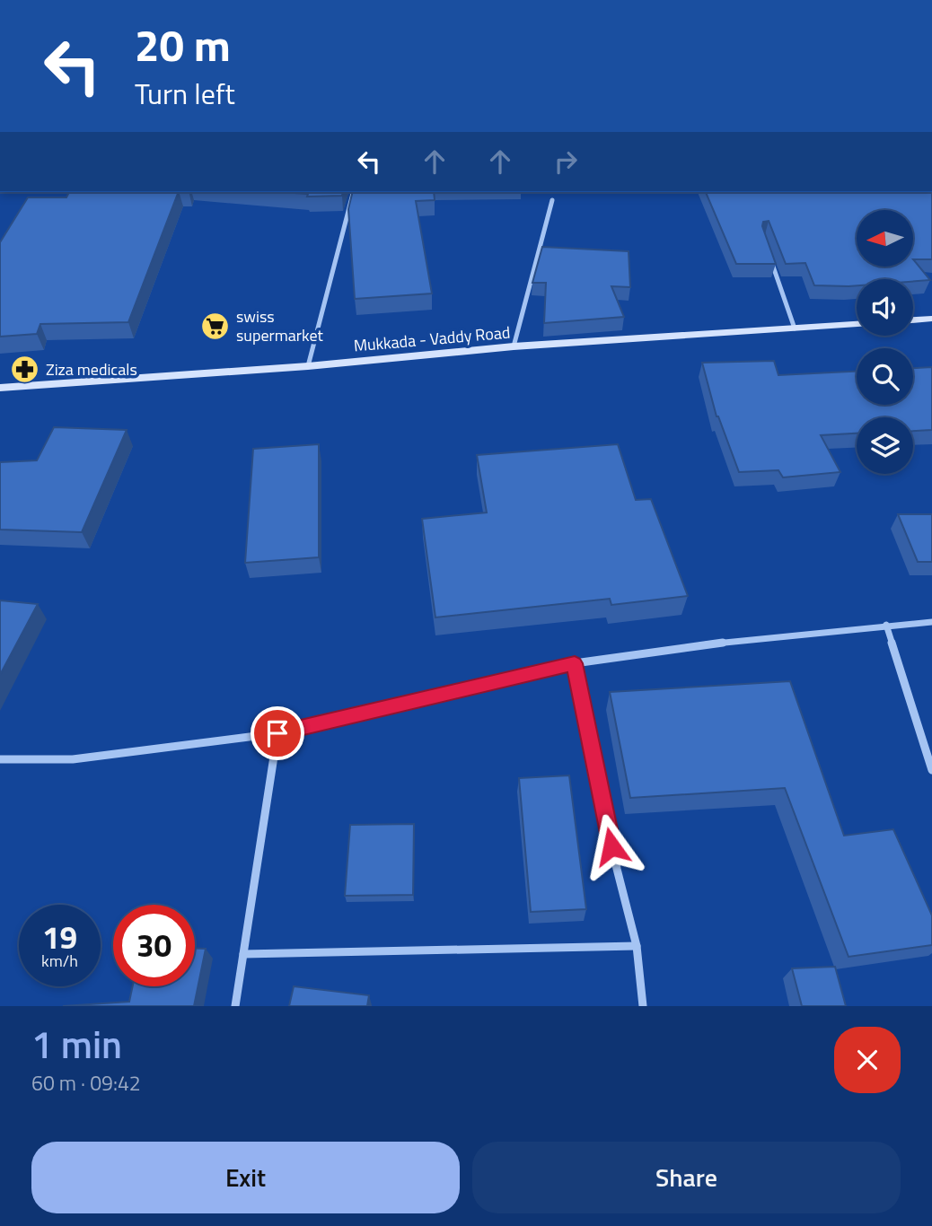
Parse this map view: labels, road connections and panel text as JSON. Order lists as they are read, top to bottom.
{
  "streets": {
    "street": ["Mukkada - Vaddy Road"]
  },
  "places": {
    "supermarket": ["swiss supermarket"],
    "pharmacy": ["Ziza medicals"]
  },
  "north": "left",
  "page": {
    "turn": ["20 m", "Turn left"],
    "speed": "19 km/h",
    "limit": "30",
    "heading": ["1 min", "60 m · 09:42"],
    "buttons": ["Exit", "Share"]
  }
}
